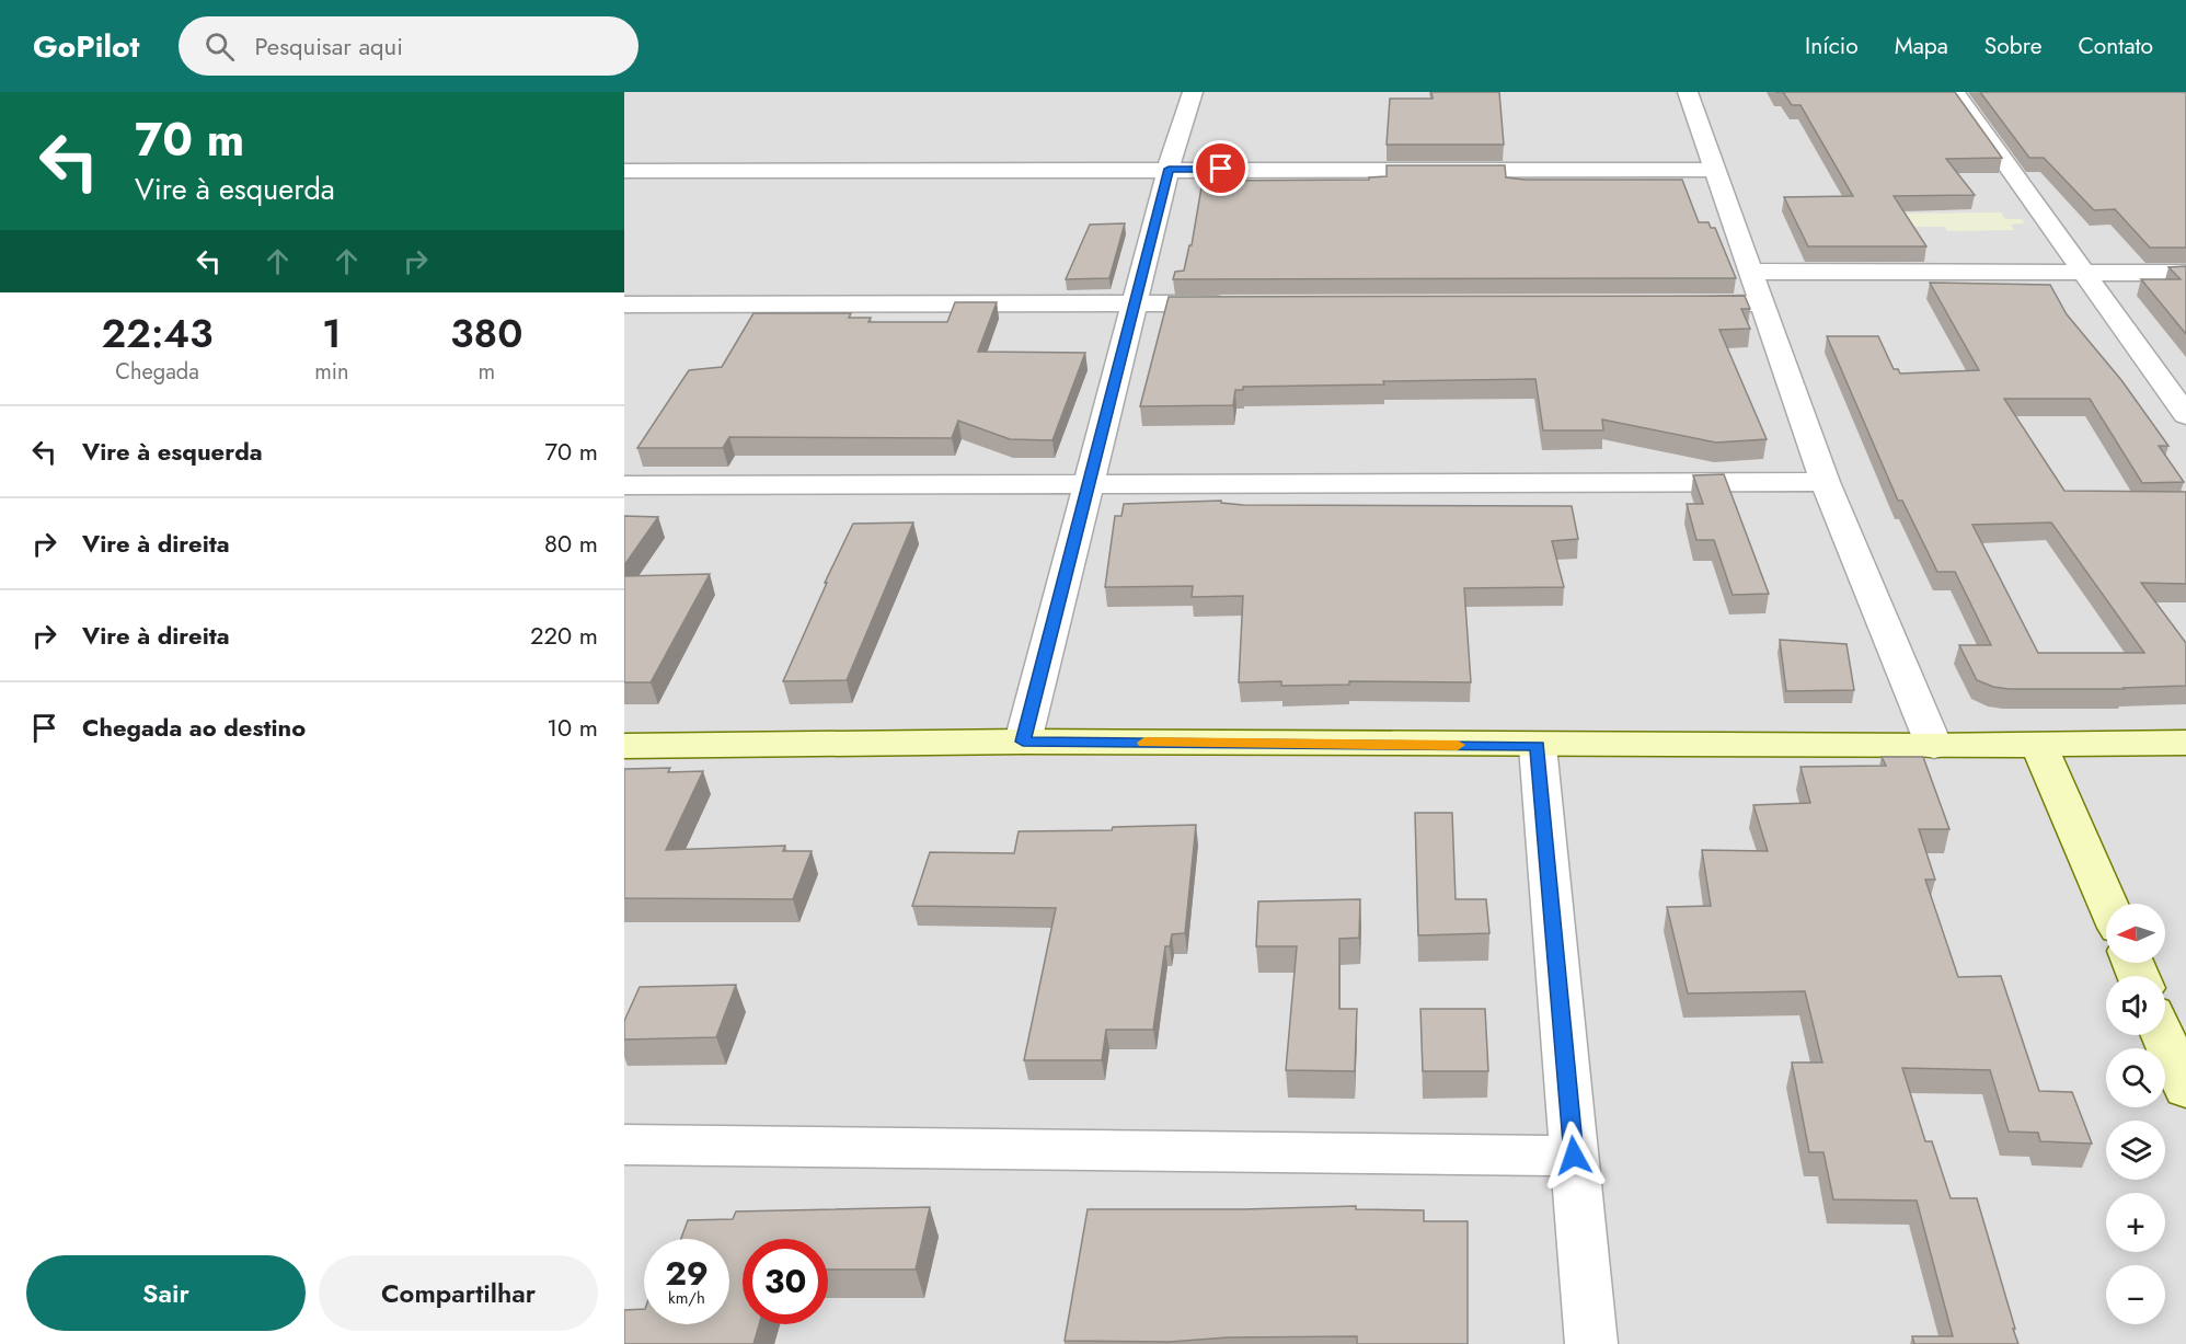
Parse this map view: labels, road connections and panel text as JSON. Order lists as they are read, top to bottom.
{
  "north": "left",
  "page": {
    "header": "GoPilot",
    "search": "Pesquisar aqui",
    "nav": [
      "Início",
      "Mapa",
      "Sobre",
      "Contato"
    ],
    "turn": ["70 m", "Vire à esquerda"],
    "eta": [
      "22:43",
      "Chegada",
      "1",
      "min",
      "380",
      "m"
    ],
    "list": [
      {
        "name": "Vire à esquerda",
        "value": "70 m"
      },
      {
        "name": "Vire à direita",
        "value": "80 m"
      },
      {
        "name": "Vire à direita",
        "value": "220 m"
      },
      {
        "name": "Chegada ao destino",
        "value": "10 m"
      }
    ],
    "map_buttons": ["+", "−"],
    "speed": "29 km/h",
    "limit": "30",
    "buttons": ["Sair", "Compartilhar"]
  }
}
